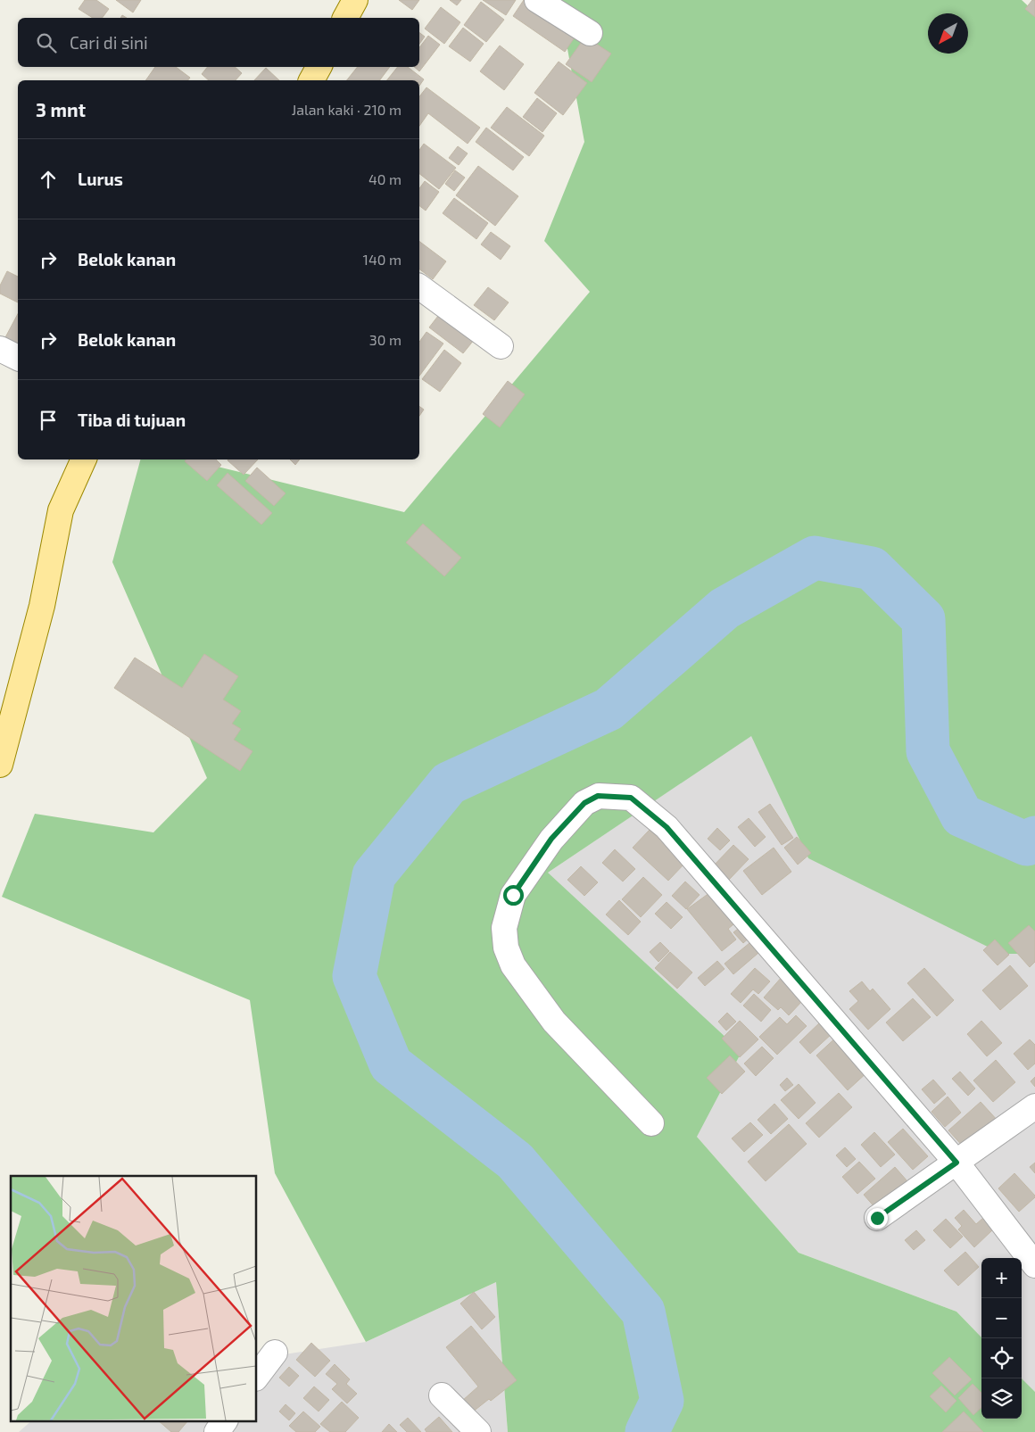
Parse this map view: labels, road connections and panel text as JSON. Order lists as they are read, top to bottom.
{
  "north": "bottom left",
  "page": {
    "search": "Cari di sini",
    "heading": ["3 mnt", "Jalan kaki · 210 m"],
    "list": [
      ["Lurus", "40 m"],
      ["Belok kanan", "140 m"],
      ["Belok kanan", "30 m"],
      "Tiba di tujuan"
    ],
    "map_buttons": ["+", "−"]
  }
}
